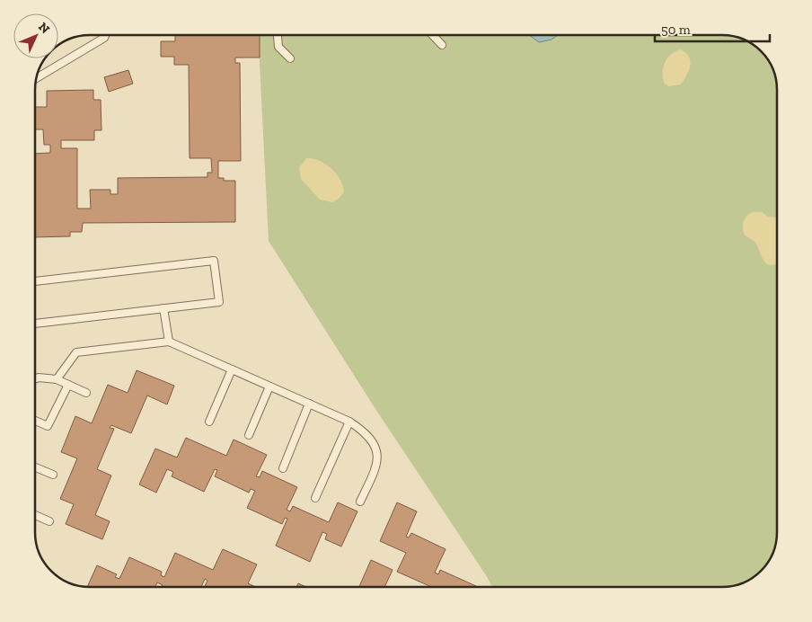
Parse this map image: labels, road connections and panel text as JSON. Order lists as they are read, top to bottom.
{
  "scale_bar": "50 m",
  "north": "top right"
}
